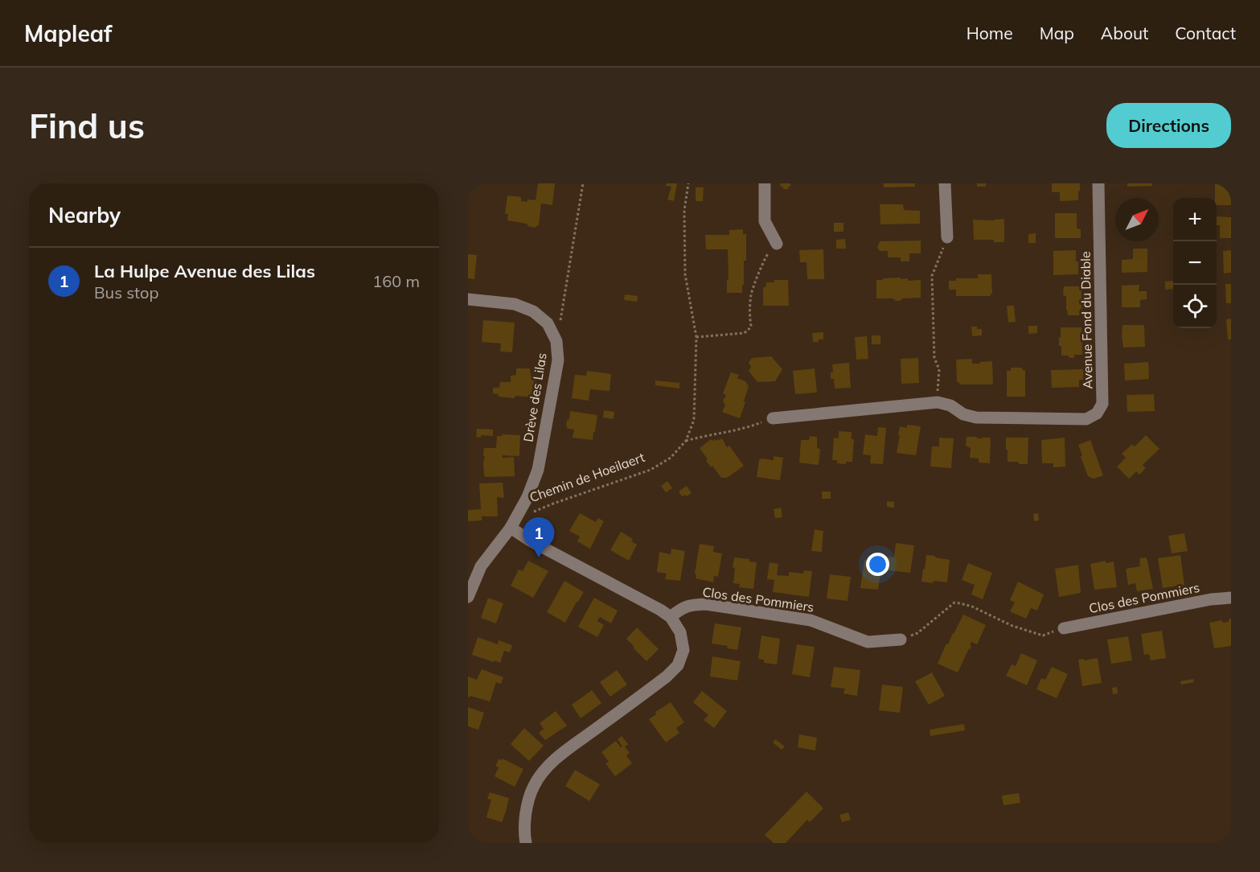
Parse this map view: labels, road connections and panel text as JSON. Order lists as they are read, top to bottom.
{
  "streets": {
    "street": ["Avenue Fond du Diable", "Drève des Lilas", "Clos des Pommiers"],
    "path": ["Chemin de Hoeilaert"]
  },
  "crossings": [
    ["Drève des Lilas", "Chemin de Hoeilaert"]
  ],
  "north": "top right",
  "page": {
    "header": "Mapleaf",
    "nav": [
      "Home",
      "Map",
      "About",
      "Contact"
    ],
    "buttons": "Directions",
    "title": "Find us",
    "heading": "Nearby",
    "map_buttons": ["+", "−"],
    "list": [
      {
        "mark": "1",
        "name": "La Hulpe Avenue des Lilas",
        "note": "Bus stop",
        "value": "160 m"
      }
    ],
    "pins": "1"
  }
}
